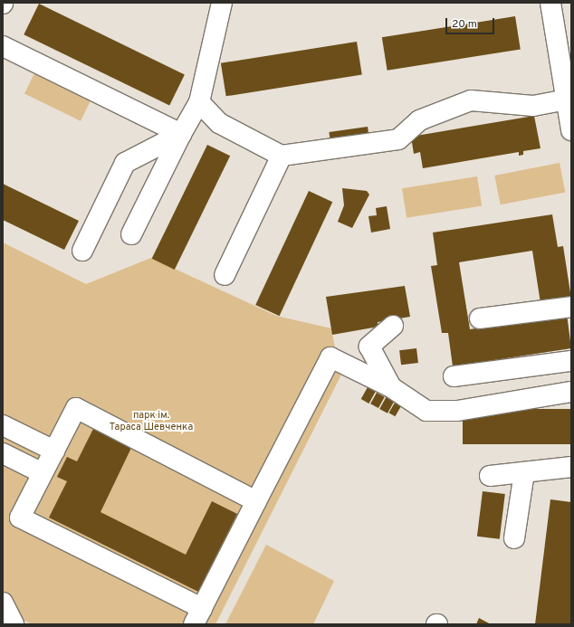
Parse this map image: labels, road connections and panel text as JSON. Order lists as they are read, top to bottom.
{
  "parks": ["парк ім. Тараса Шевченка"],
  "scale_bar": "20 m"
}
